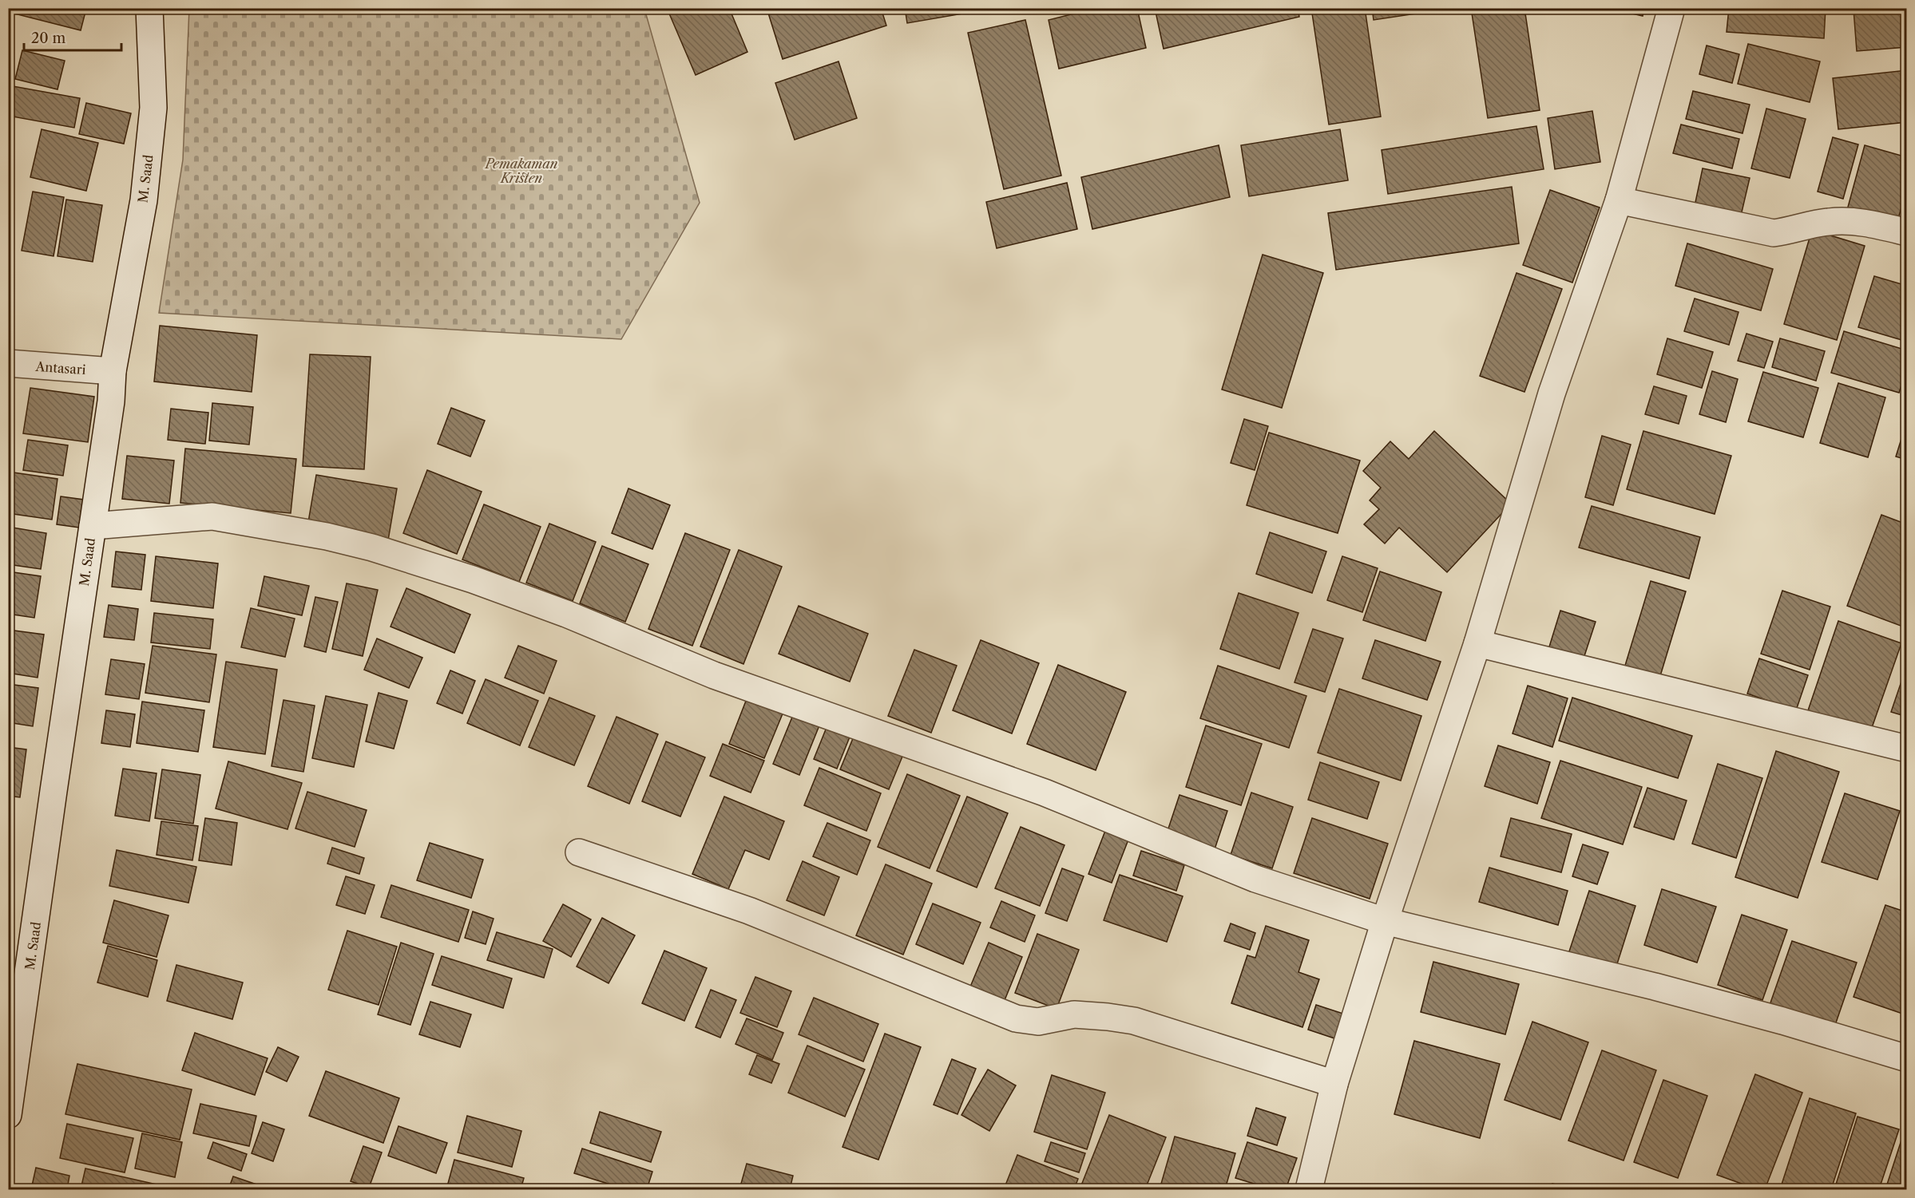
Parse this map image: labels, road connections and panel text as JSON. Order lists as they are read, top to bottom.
{
  "streets": {
    "street": ["M. Saad", "Antasari"]
  },
  "crossings": [
    ["M. Saad", "Antasari"]
  ],
  "parks": ["Pemakaman Kristen"],
  "scale_bar": "20 m"
}
